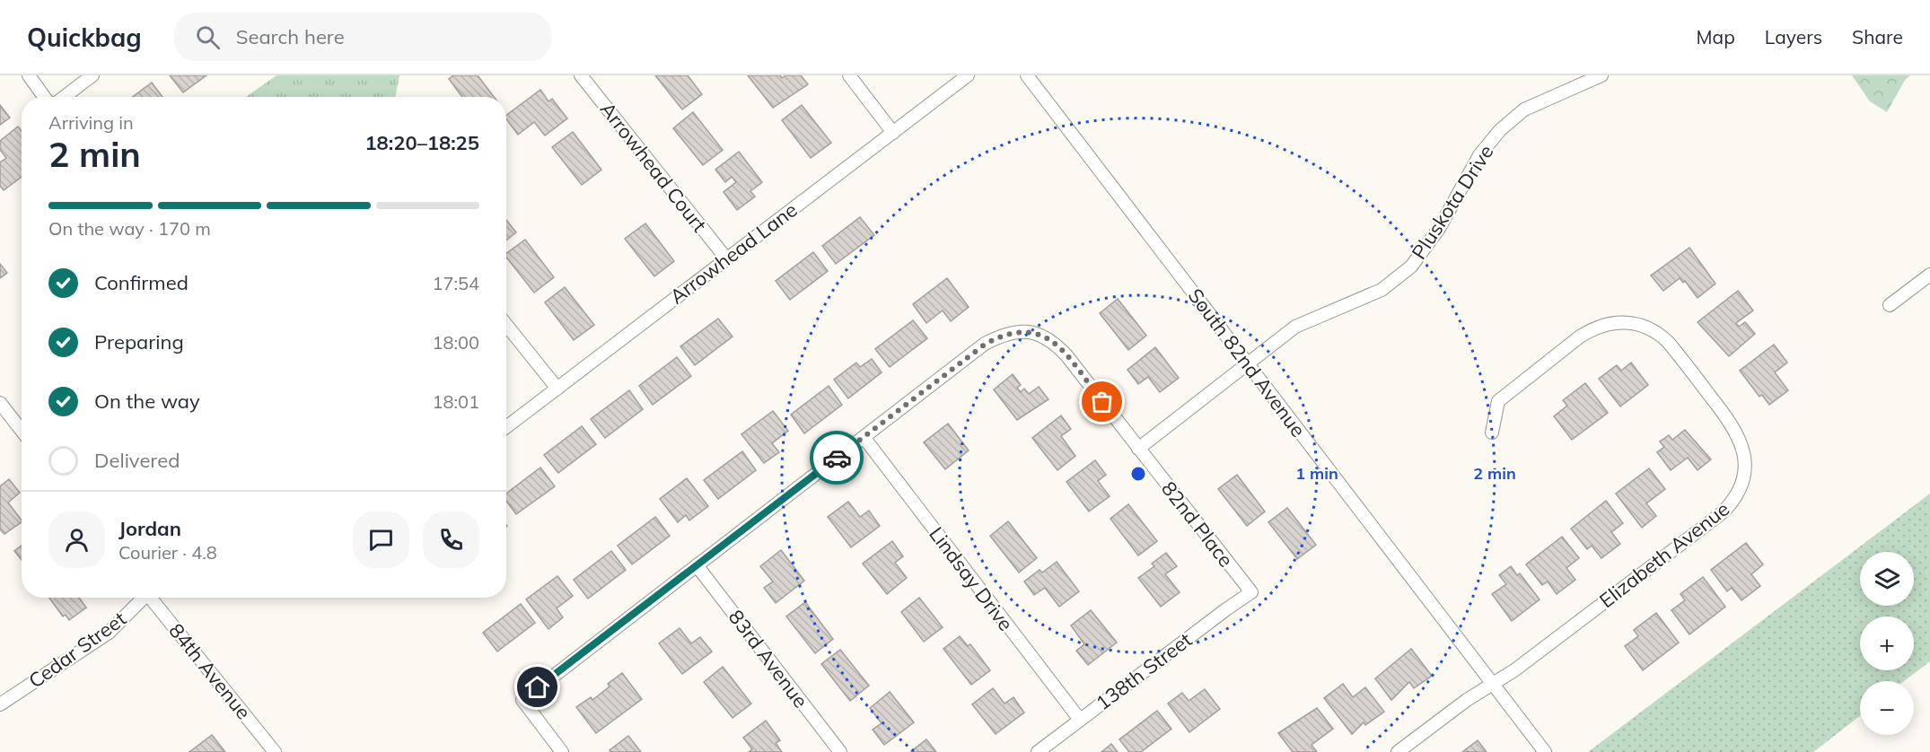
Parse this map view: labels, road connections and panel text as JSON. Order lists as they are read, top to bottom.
{
  "streets": {
    "street": [
      "Arrowhead Court",
      "Pluskota Drive",
      "Arrowhead Lane",
      "South 82nd Avenue",
      "82nd Place",
      "Elizabeth Avenue",
      "Lindsay Drive",
      "Cedar Street",
      "83rd Avenue",
      "84th Avenue",
      "138th Street"
    ]
  },
  "crossings": [
    ["Arrowhead Court", "Arrowhead Lane"],
    ["Pluskota Drive", "South 82nd Avenue"],
    ["Pluskota Drive", "82nd Place"],
    ["South 82nd Avenue", "Elizabeth Avenue"],
    ["82nd Place", "Lindsay Drive"],
    ["82nd Place", "138th Street"],
    ["Lindsay Drive", "138th Street"]
  ],
  "page": {
    "header": "Quickbag",
    "search": "Search here",
    "nav": ["Map", "Layers", "Share"],
    "heading": ["2 min", "Arriving in", "18:20–18:25"],
    "panel": ["Jordan", "Courier · 4.8"],
    "bar": "On the way · 170 m",
    "list": [
      ["Confirmed", "17:54"],
      ["Preparing", "18:00"],
      ["On the way", "18:01"],
      "Delivered"
    ],
    "map_buttons": ["+", "−"]
  },
  "rings": ["1 min", "2 min"]
}
